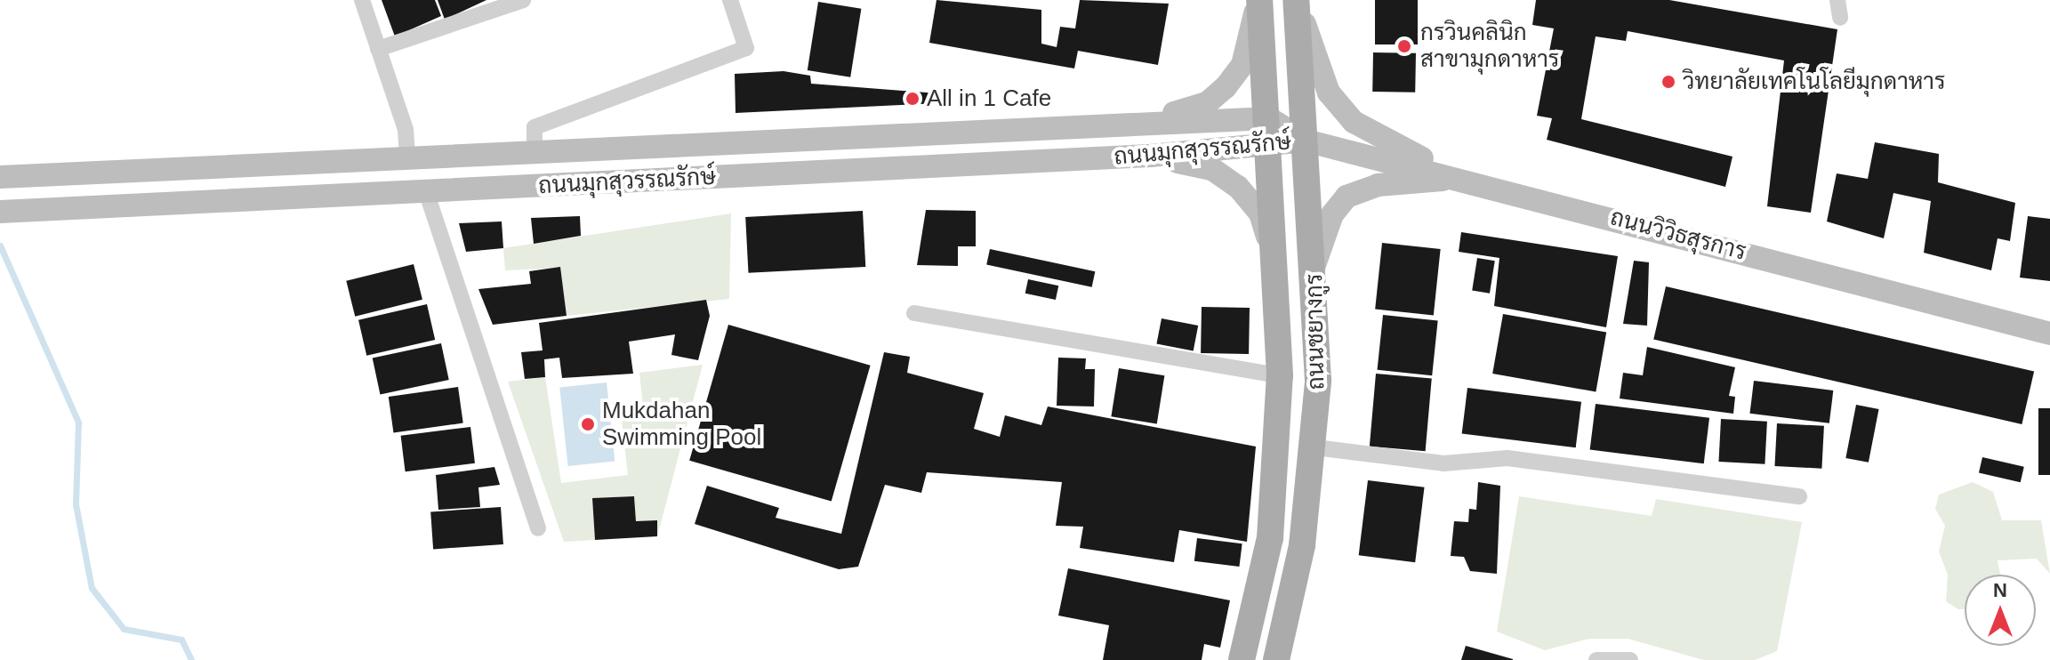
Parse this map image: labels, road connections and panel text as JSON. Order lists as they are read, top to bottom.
{
  "streets": {
    "main road": ["ถนนมุกสุวรรณรักษ์", "ถนนวิวิธสุรการ", "ถนนชยางกูร"]
  },
  "crossings": [
    ["ถนนมุกสุวรรณรักษ์", "ถนนวิวิธสุรการ"],
    ["ถนนมุกสุวรรณรักษ์", "ถนนชยางกูร"],
    ["ถนนวิวิธสุรการ", "ถนนชยางกูร"]
  ],
  "places": [
    "กรวินคลินิก สาขามุกดาหาร",
    "วิทยาลัยเทคโนโลยีมุกดาหาร",
    "All in 1 Cafe",
    "Mukdahan Swimming Pool"
  ],
  "north": "top"
}
